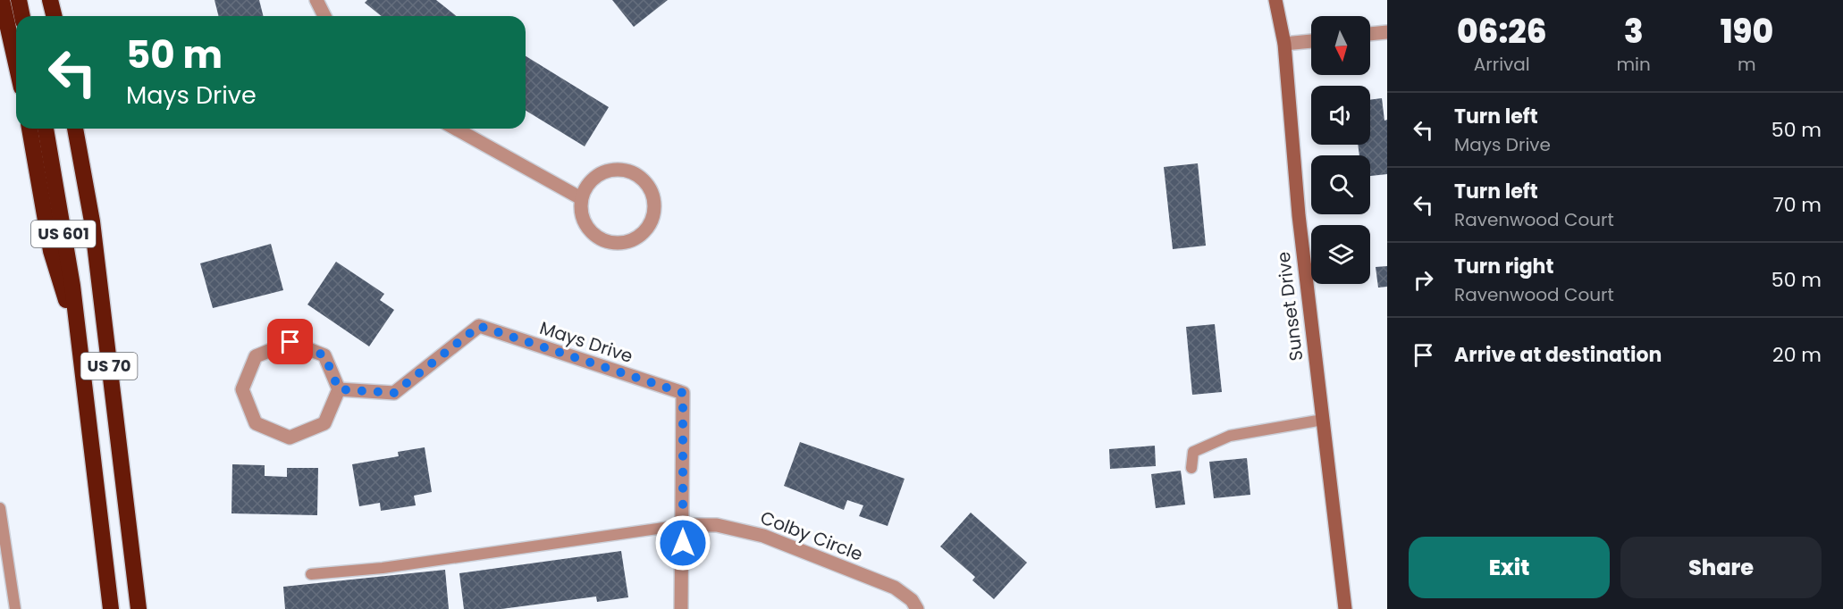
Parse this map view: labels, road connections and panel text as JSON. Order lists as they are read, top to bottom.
{
  "streets": {
    "highway": ["US 601", "US 70"],
    "street": ["Sunset Drive", "Mays Drive", "Colby Circle"]
  },
  "crossings": [
    ["US 601", "US 70"],
    ["Mays Drive", "Colby Circle"]
  ],
  "north": "bottom",
  "page": {
    "eta": [
      "06:26",
      "Arrival",
      "3",
      "min",
      "190",
      "m"
    ],
    "turn": ["50 m", "Mays Drive"],
    "list": [
      {
        "name": "Turn left",
        "note": "Mays Drive",
        "value": "50 m"
      },
      {
        "name": "Turn left",
        "note": "Ravenwood Court",
        "value": "70 m"
      },
      {
        "name": "Turn right",
        "note": "Ravenwood Court",
        "value": "50 m"
      },
      {
        "name": "Arrive at destination",
        "value": "20 m"
      }
    ],
    "buttons": ["Exit", "Share"]
  }
}
